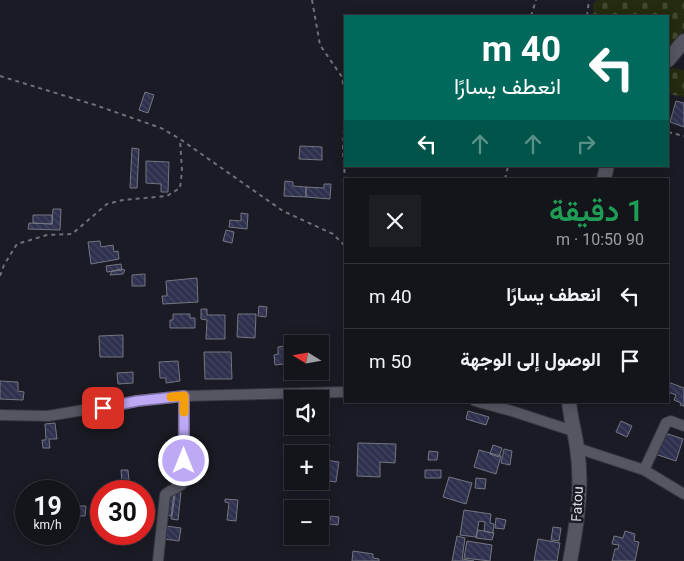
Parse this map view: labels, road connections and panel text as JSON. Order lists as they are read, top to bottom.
{
  "streets": {
    "street": ["Fatou"]
  },
  "north": "left",
  "page": {
    "turn": ["40 m", "انعطف يسارًا"],
    "heading": ["1 دقيقة", "90 m · 10:50"],
    "list": [
      {
        "name": "انعطف يسارًا",
        "value": "40 m"
      },
      {
        "name": "الوصول إلى الوجهة",
        "value": "50 m"
      }
    ],
    "map_buttons": ["+", "−"],
    "speed": "19 km/h",
    "limit": "30"
  }
}
